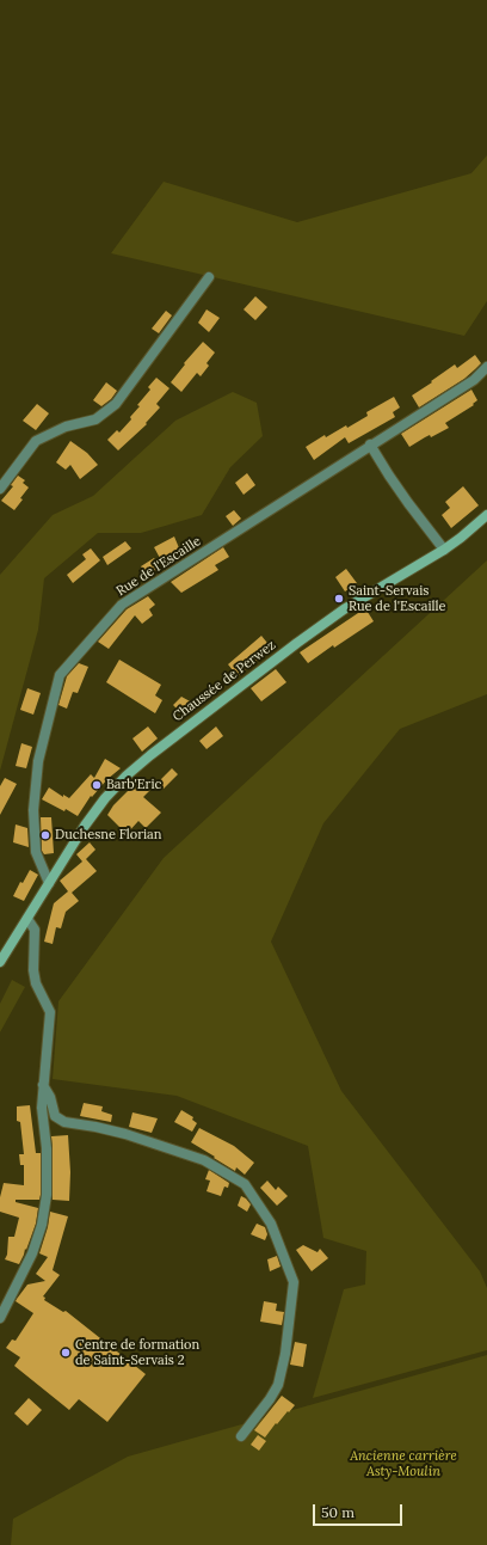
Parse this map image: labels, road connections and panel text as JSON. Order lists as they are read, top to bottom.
{
  "streets": {
    "main road": ["Chaussée de Perwez"],
    "street": ["Rue de l'Escaille"]
  },
  "crossings": [
    ["Rue de l'Escaille", "Chaussée de Perwez"]
  ],
  "parks": ["Ancienne carrière Asty-Moulin"],
  "places": [
    "Saint-Servais Rue de l'Escaille",
    "Barb'Eric",
    "Duchesne Florian",
    "Centre de formation de Saint-Servais 2"
  ],
  "scale_bar": "50 m"
}
